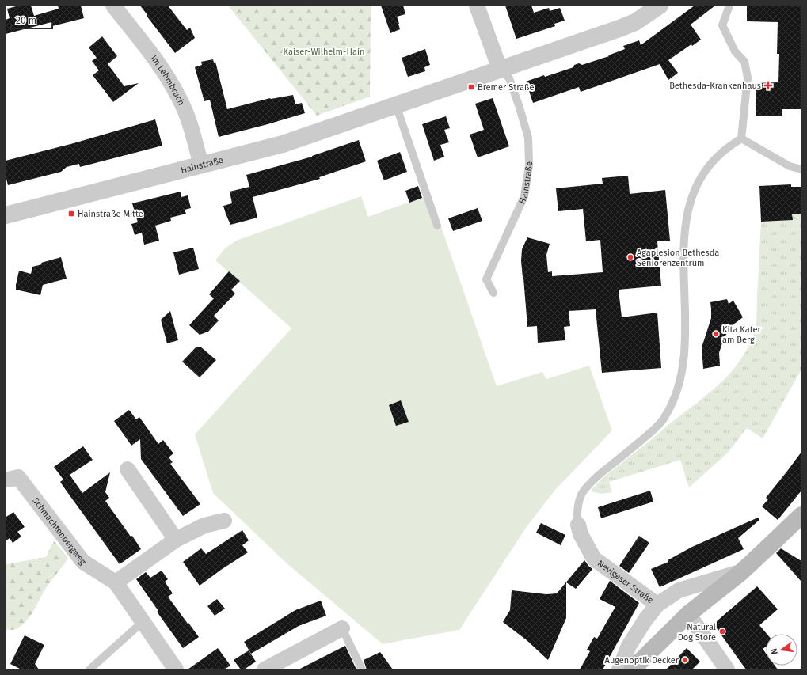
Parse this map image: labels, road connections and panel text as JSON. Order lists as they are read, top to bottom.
{
  "streets": {
    "main road": ["Nevigeser Straße"],
    "street": ["Im Lehmbruch", "Hainstraße", "Schmachtenbergweg"]
  },
  "crossings": [
    ["Im Lehmbruch", "Hainstraße"]
  ],
  "parks": ["Kaiser-Wilhelm-Hain"],
  "places": {
    "health": ["Bethesda-Krankenhaus"],
    "transit": ["Bremer Straße", "Hainstraße Mitte"],
    "other": [
      "Agaplesion Bethesda Seniorenzentrum",
      "Kita Kater am Berg",
      "Natural Dog Store",
      "Augenoptik Decker"
    ]
  },
  "scale_bar": "20 m",
  "north": "left"
}
